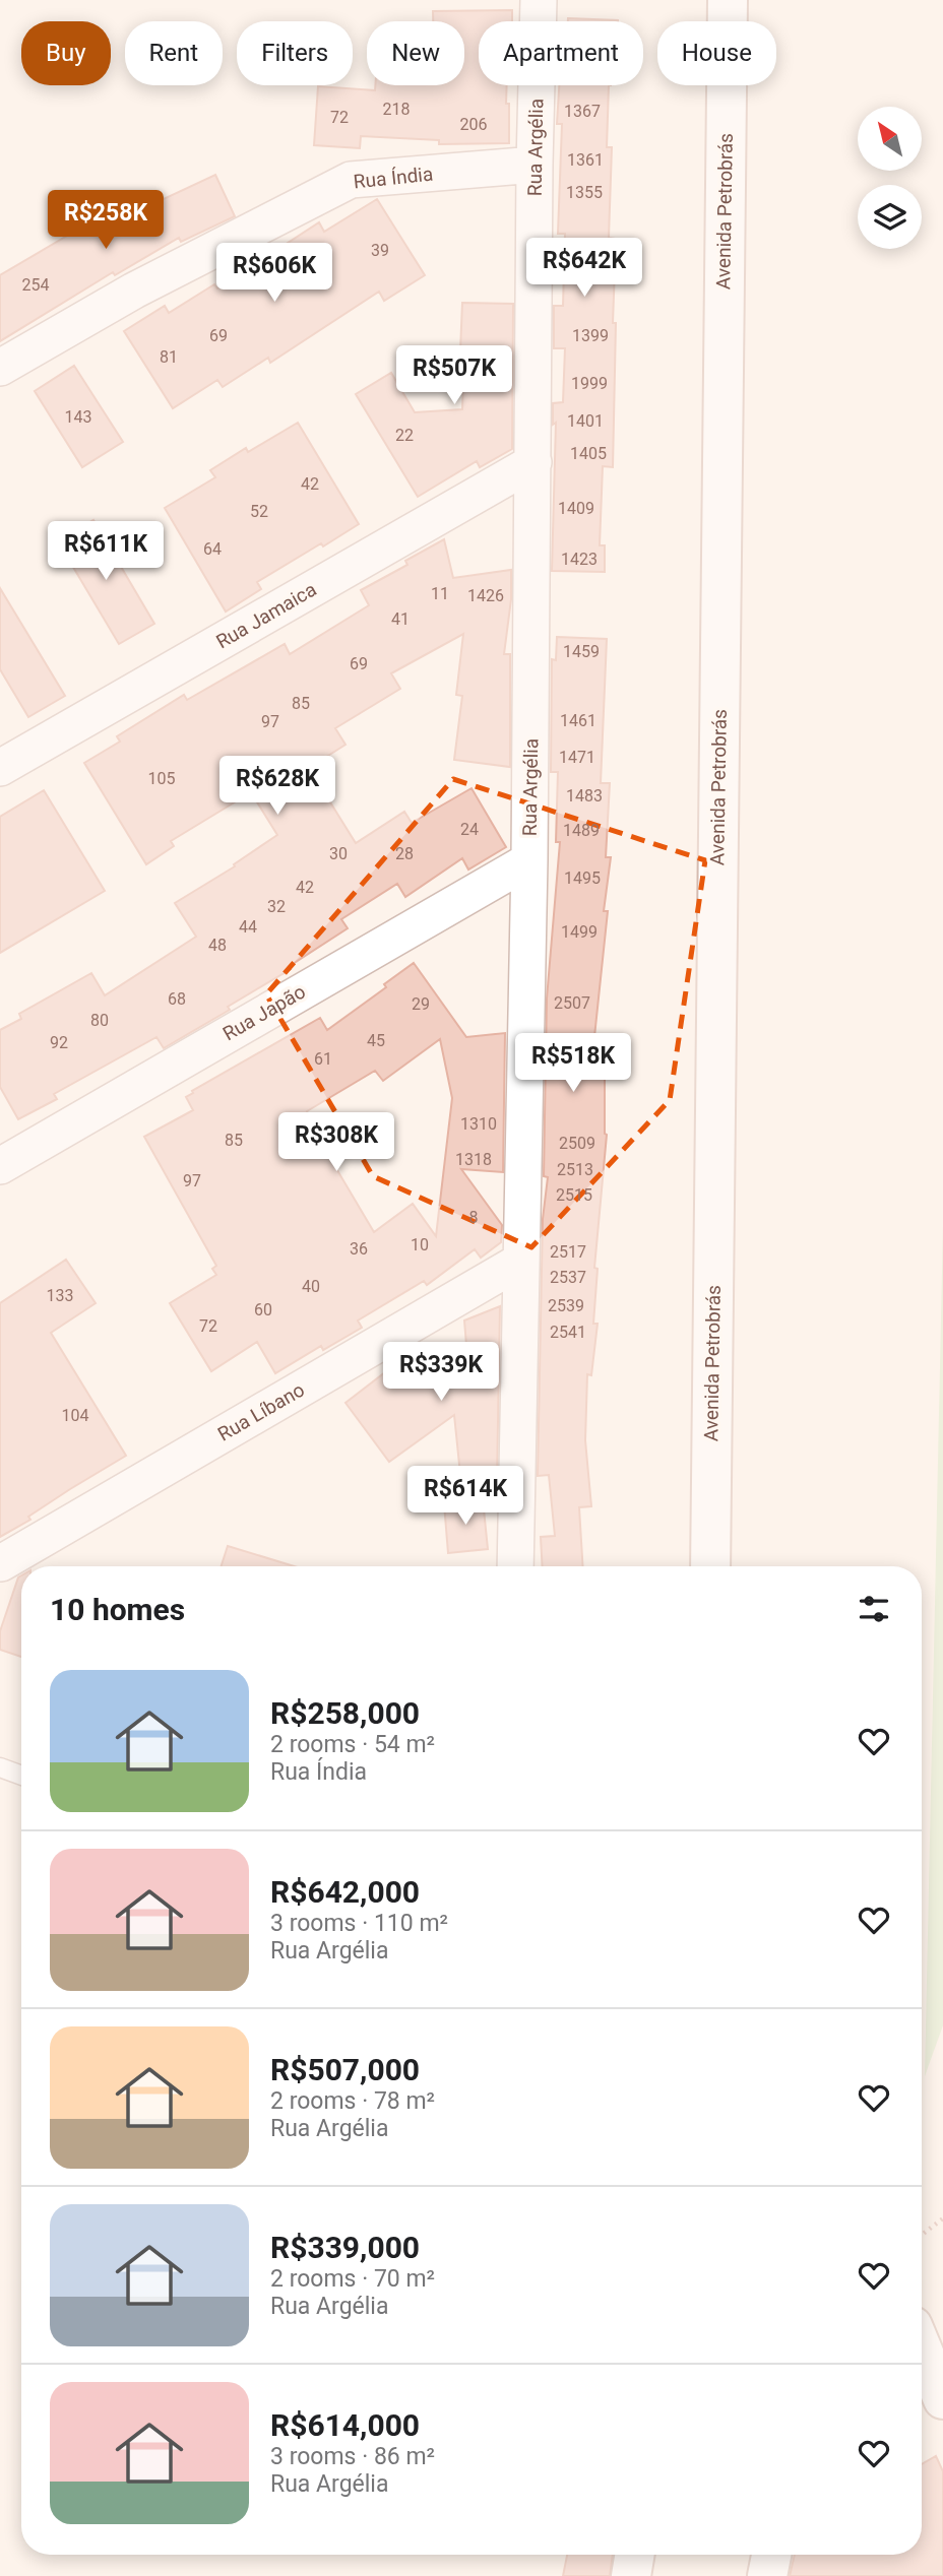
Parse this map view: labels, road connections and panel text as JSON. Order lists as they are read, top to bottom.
{
  "streets": {
    "main road": ["Avenida Petrobrás"],
    "street": [
      "Rua Argélia",
      "Rua Índia",
      "Rua Jamaica",
      "Rua Japão",
      "Rua Líbano"
    ]
  },
  "crossings": [
    ["Rua Argélia", "Rua Índia"],
    ["Rua Argélia", "Rua Jamaica"],
    ["Rua Argélia", "Rua Japão"],
    ["Rua Argélia", "Rua Líbano"]
  ],
  "house_numbers": [
    "218",
    "1367",
    "72",
    "206",
    "1361",
    "1355",
    "39",
    "254",
    "69",
    "1399",
    "81",
    "1999",
    "143",
    "1401",
    "22",
    "1405",
    "42",
    "1409",
    "52",
    "64",
    "1423",
    "11",
    "1426",
    "41",
    "1459",
    "69",
    "85",
    "1461",
    "97",
    "1471",
    "105",
    "1483",
    "24",
    "1489",
    "30",
    "28",
    "1495",
    "42",
    "32",
    "44",
    "1499",
    "48",
    "68",
    "2507",
    "29",
    "80",
    "45",
    "92",
    "61",
    "1310",
    "85",
    "2509",
    "1318",
    "2513",
    "97",
    "2515",
    "8",
    "10",
    "36",
    "2517",
    "2537",
    "40",
    "133",
    "2539",
    "60",
    "72",
    "2541",
    "104"
  ],
  "north": "top left",
  "page": {
    "chip": [
      "Buy",
      "Rent",
      "Filters",
      "New",
      "Apartment",
      "House"
    ],
    "price": [
      "R$258K",
      "R$642K",
      "R$606K",
      "R$507K",
      "R$611K",
      "R$628K",
      "R$518K",
      "R$308K",
      "R$339K",
      "R$614K"
    ],
    "heading": "10 homes",
    "list": [
      {
        "name": "R$258,000",
        "note": "2 rooms · 54 m² · Rua Índia"
      },
      {
        "name": "R$642,000",
        "note": "3 rooms · 110 m² · Rua Argélia"
      },
      {
        "name": "R$507,000",
        "note": "2 rooms · 78 m² · Rua Argélia"
      },
      {
        "name": "R$339,000",
        "note": "2 rooms · 70 m² · Rua Argélia"
      },
      {
        "name": "R$614,000",
        "note": "3 rooms · 86 m² · Rua Argélia"
      }
    ]
  }
}
